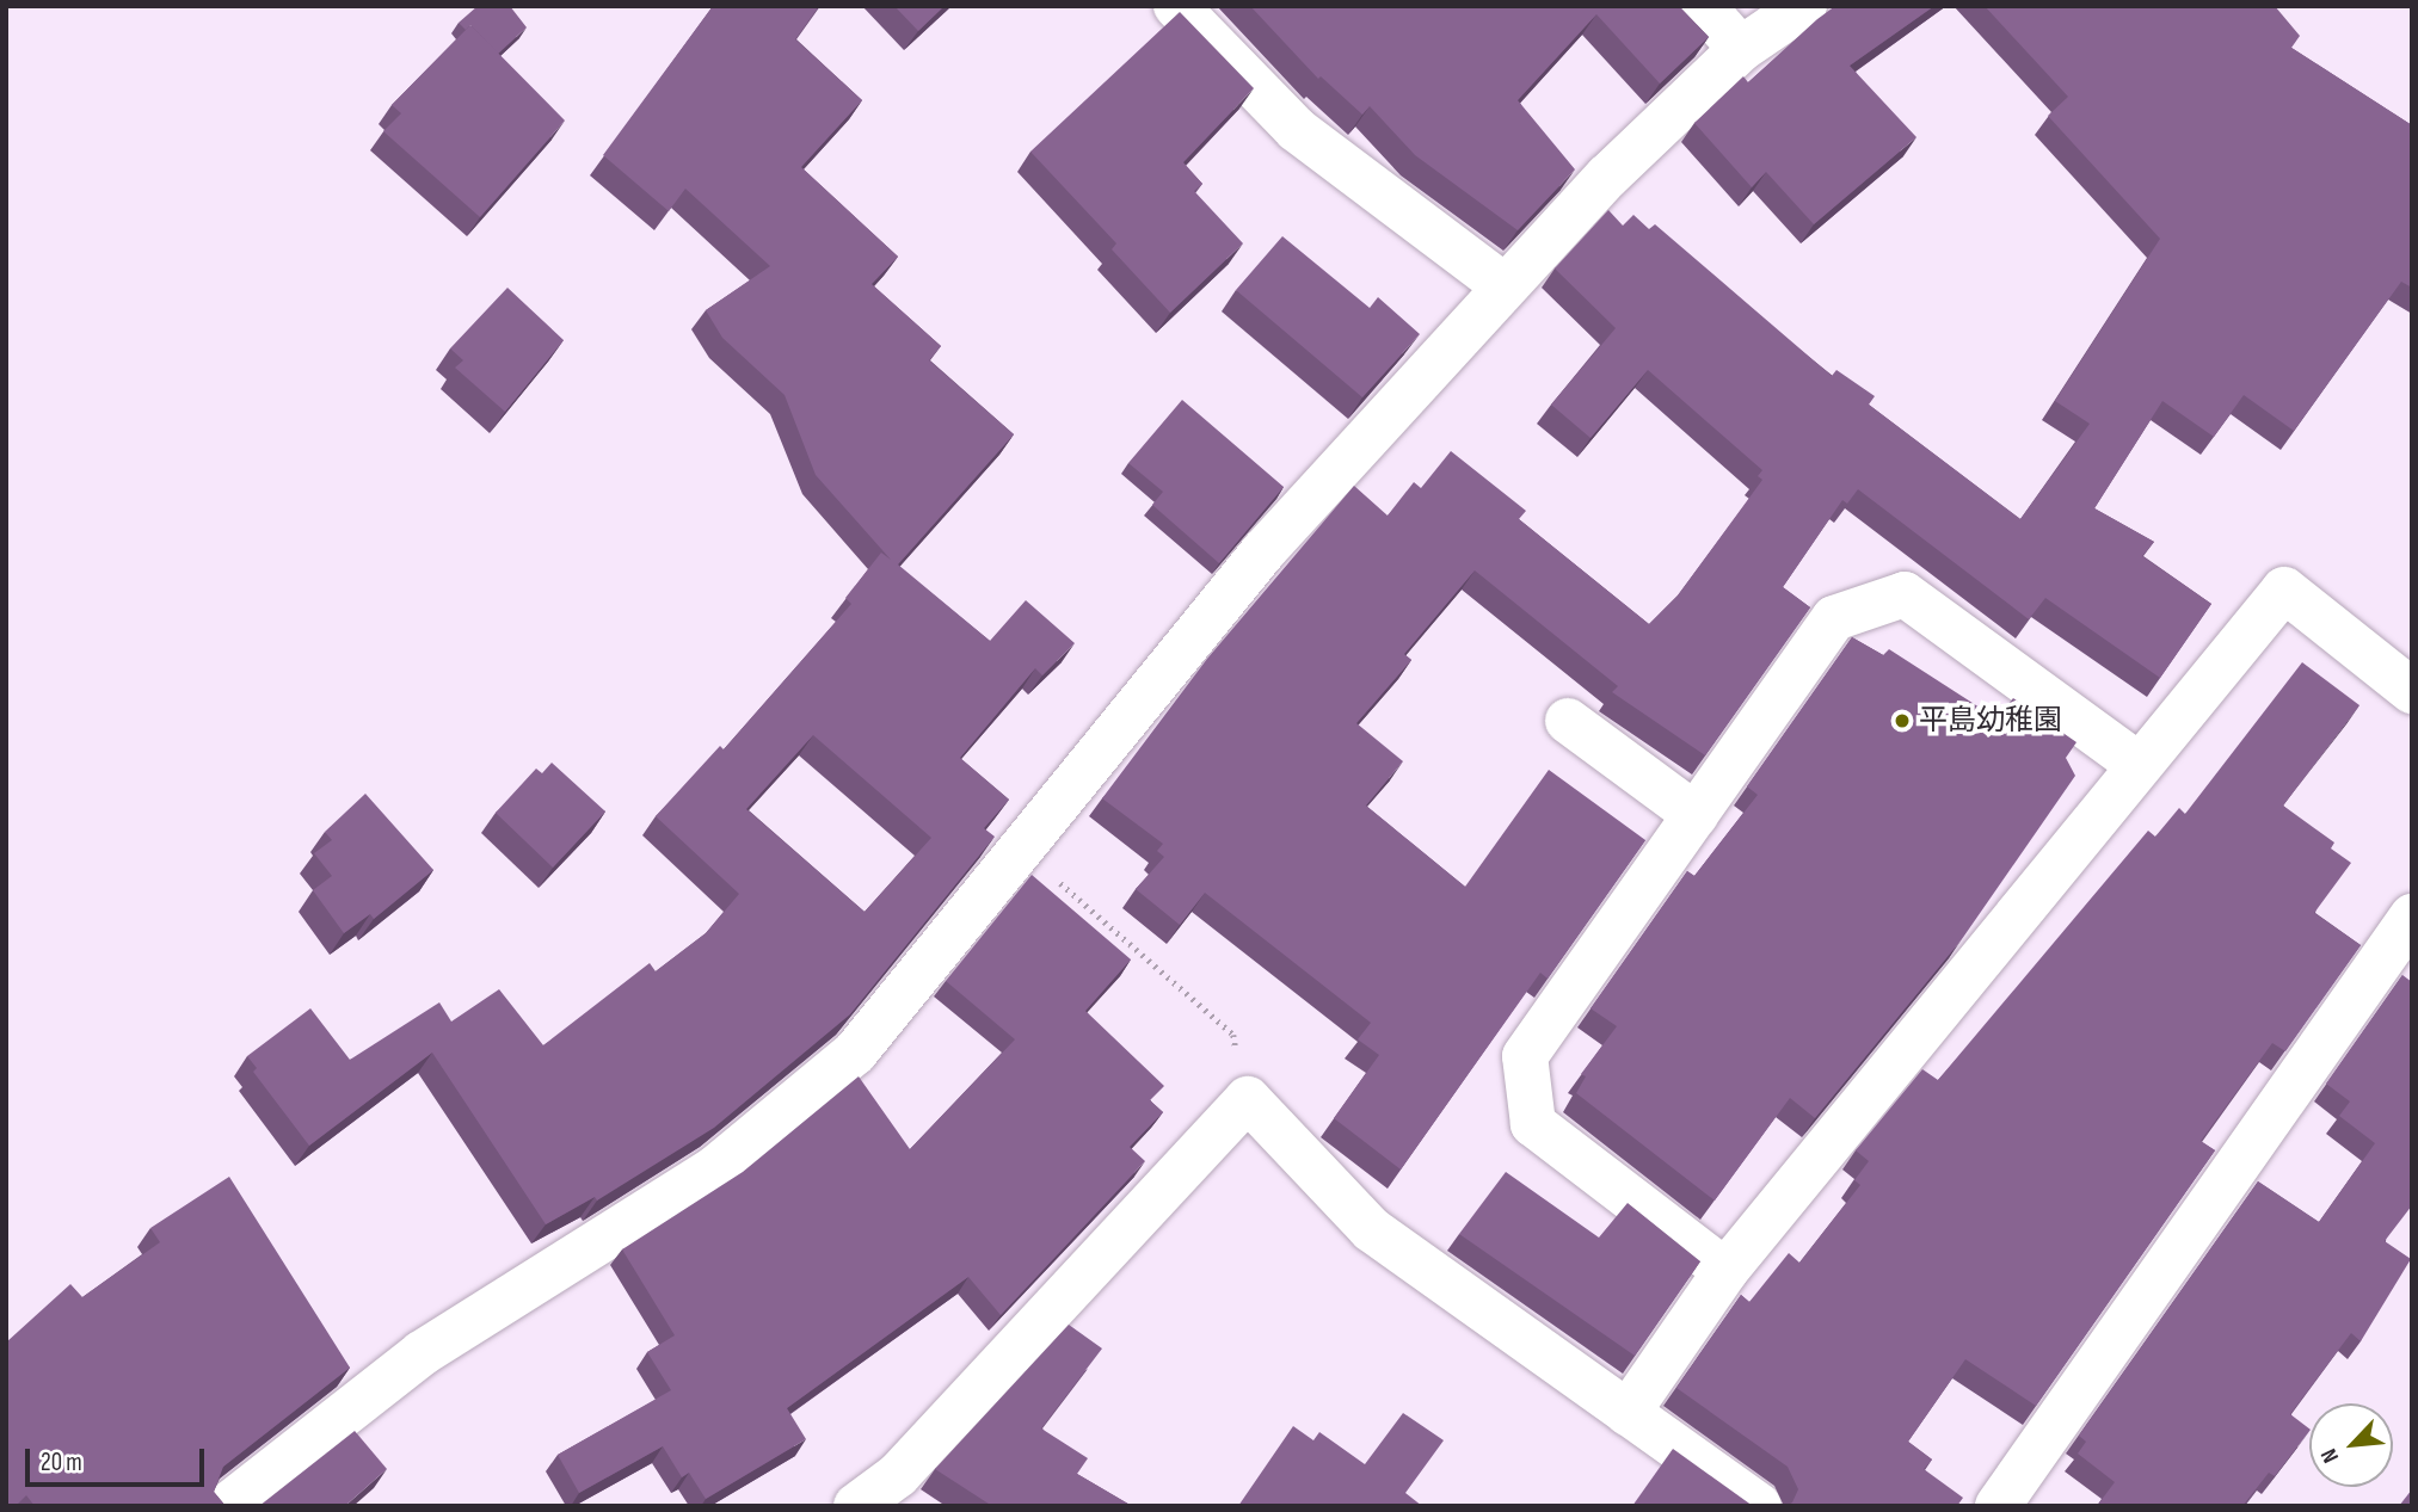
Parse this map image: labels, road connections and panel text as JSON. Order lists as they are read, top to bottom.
{
  "places": ["平島幼稚園"],
  "scale_bar": "20 m",
  "north": "bottom left"
}
